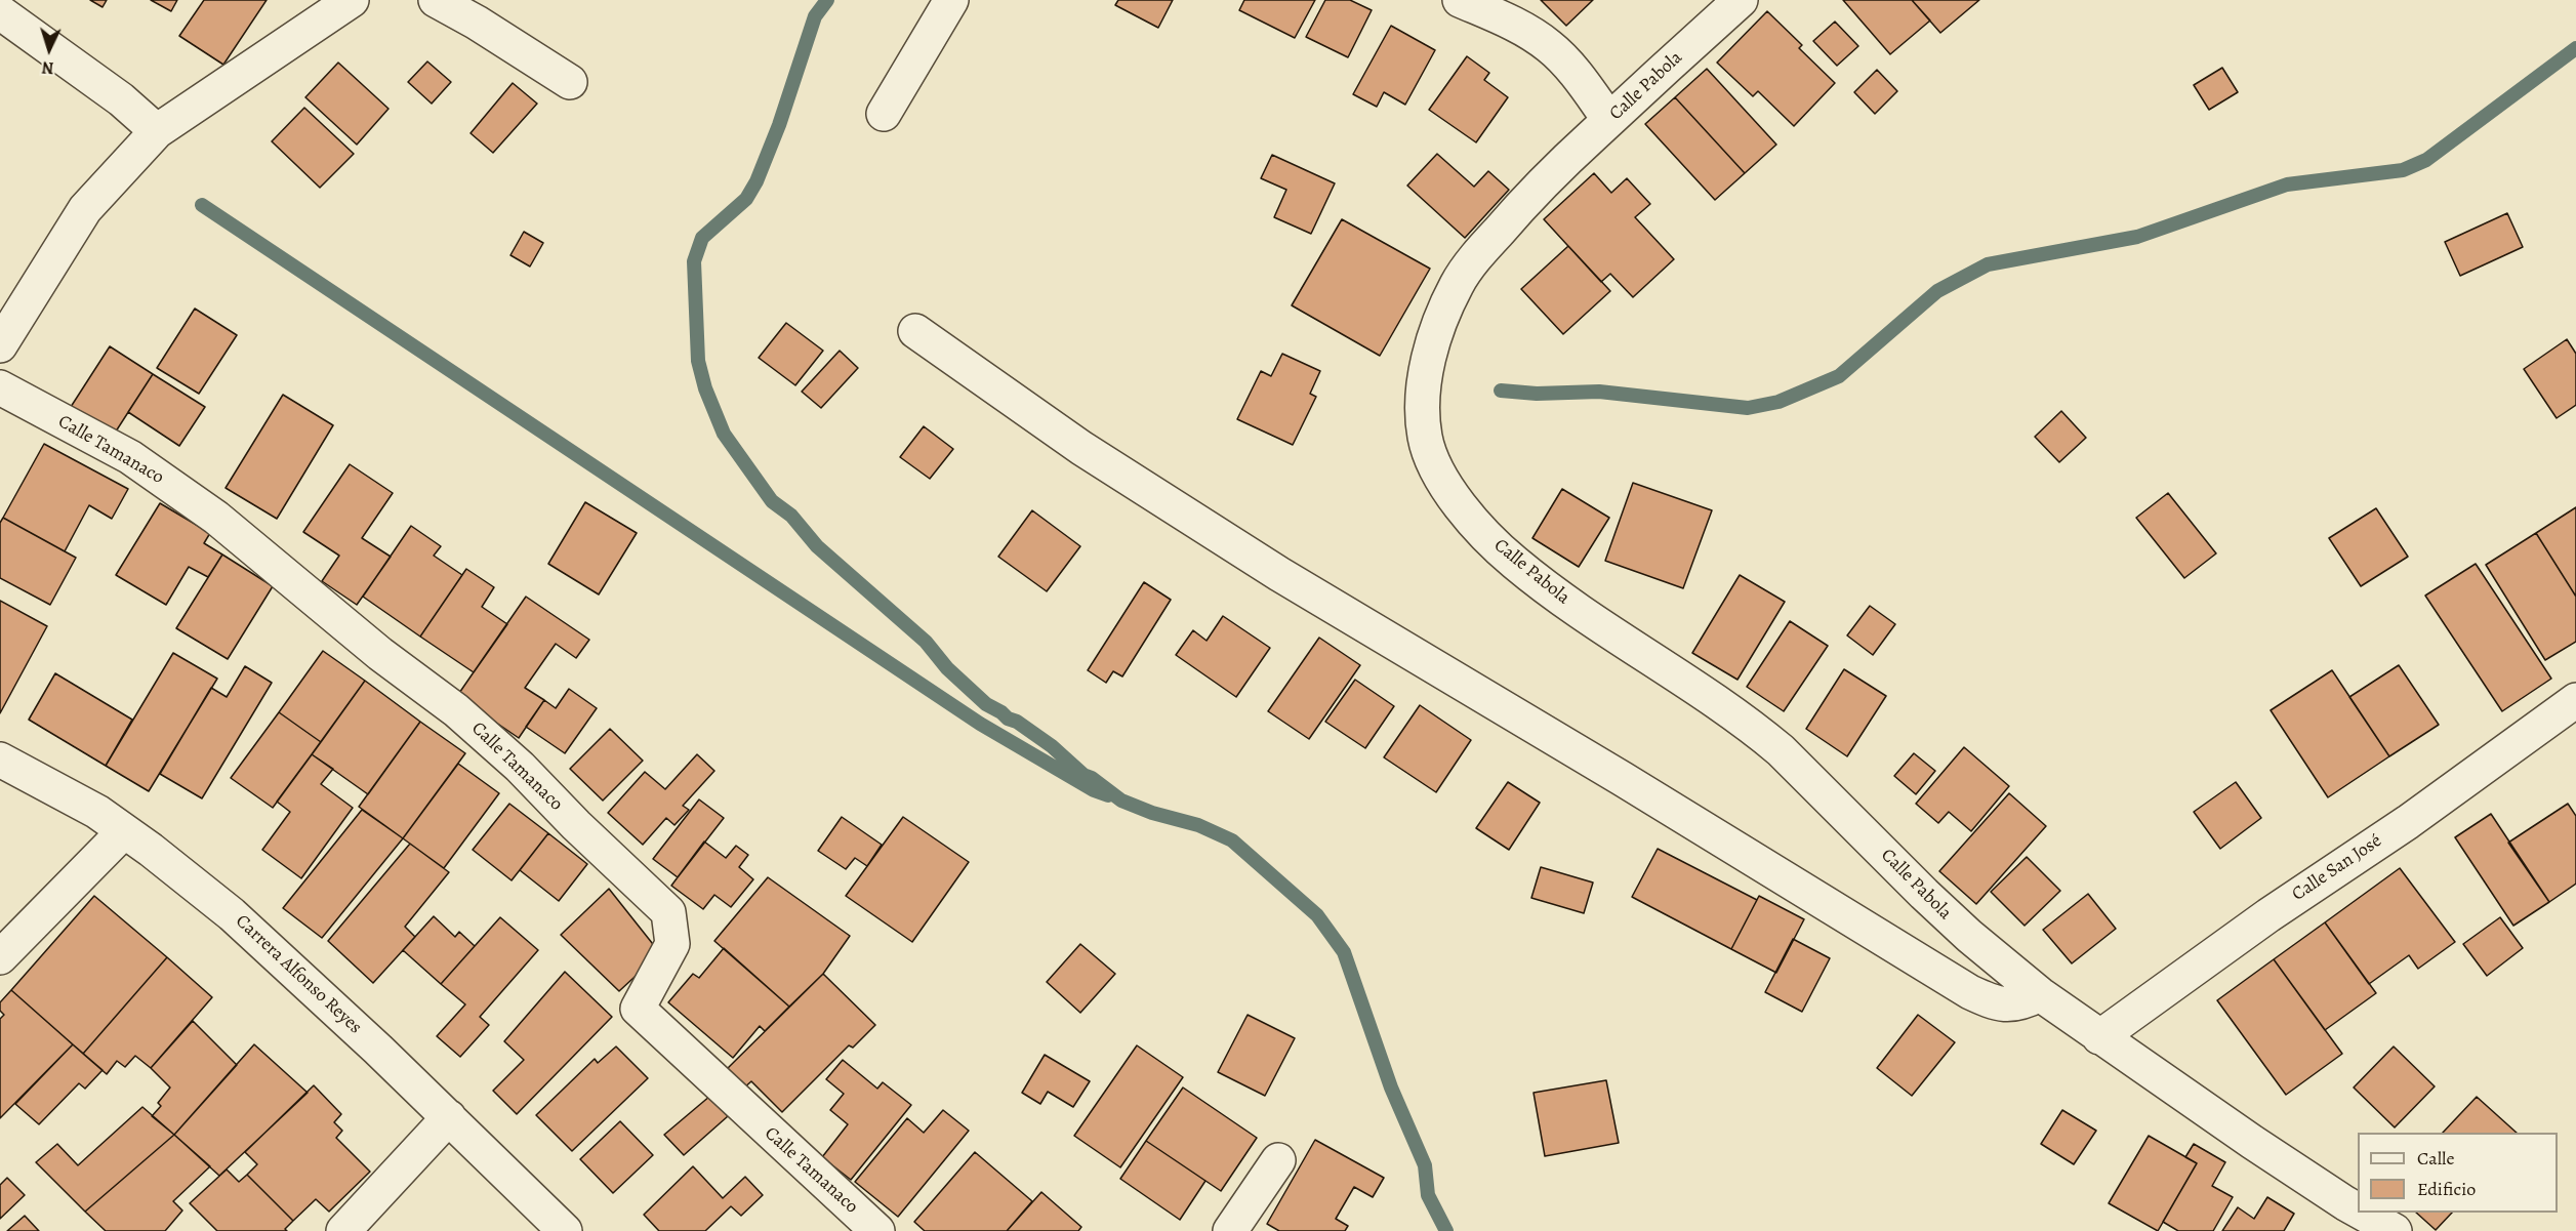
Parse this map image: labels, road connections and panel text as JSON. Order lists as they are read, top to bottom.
{
  "streets": {
    "street": [
      "Calle Pabola",
      "Calle Tamanaco",
      "Calle San José",
      "Carrera Alfonso Reyes"
    ]
  },
  "crossings": [
    ["Calle Pabola", "Calle San José"]
  ],
  "legend": ["Calle", "Edificio"],
  "north": "bottom"
}
